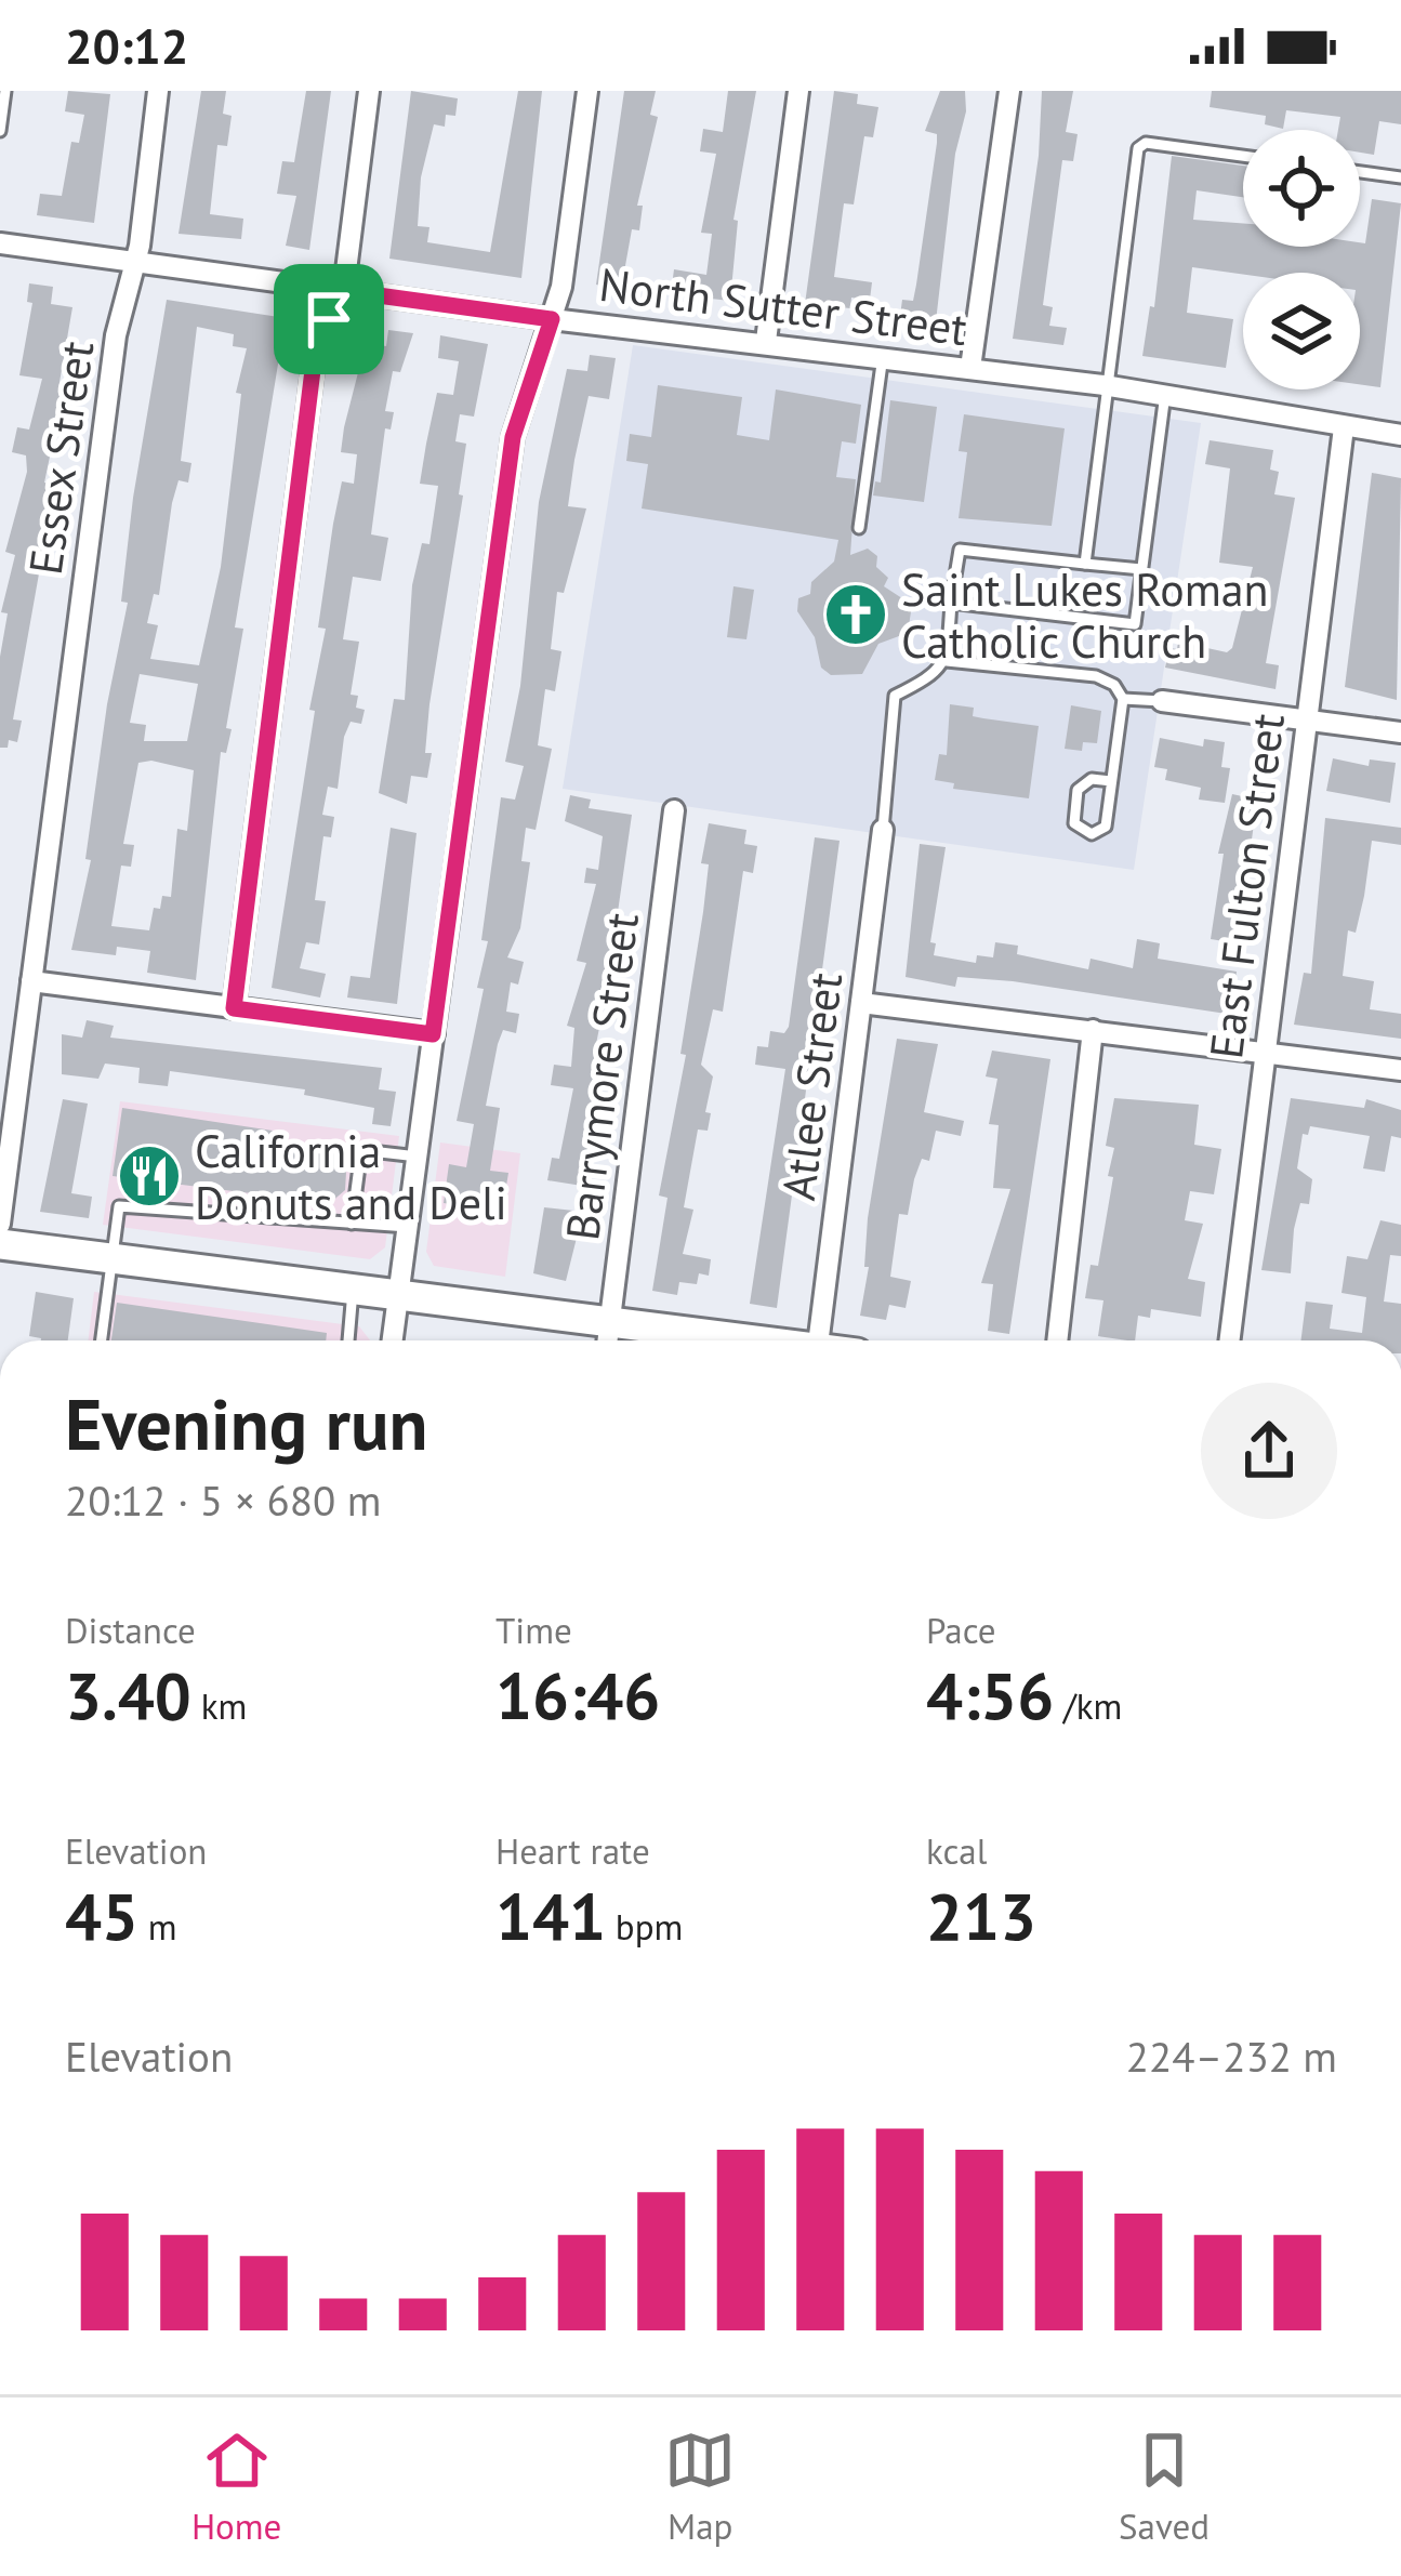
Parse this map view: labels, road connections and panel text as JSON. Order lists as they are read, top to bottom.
{
  "streets": {
    "street": [
      "North Sutter Street",
      "Essex Street",
      "East Fulton Street",
      "Barrymore Street",
      "Atlee Street"
    ]
  },
  "crossings": [
    ["North Sutter Street", "Essex Street"],
    ["North Sutter Street", "East Fulton Street"]
  ],
  "places": {
    "church": ["Saint Lukes Roman Catholic Church"],
    "restaurant": ["California Donuts and Deli"]
  },
  "page": {
    "status": "20:12",
    "heading": ["Evening run", "20:12 · 5 × 680 m"],
    "stats": [
      ["Distance", "3.40 km"],
      ["Time", "16:46"],
      ["Pace", "4:56 /km"],
      ["Elevation", "45 m"],
      ["Heart rate", "141 bpm"],
      ["kcal", "213"]
    ],
    "chart": ["Elevation", "224–232 m"],
    "tabs": ["Home", "Map", "Saved"]
  }
}
